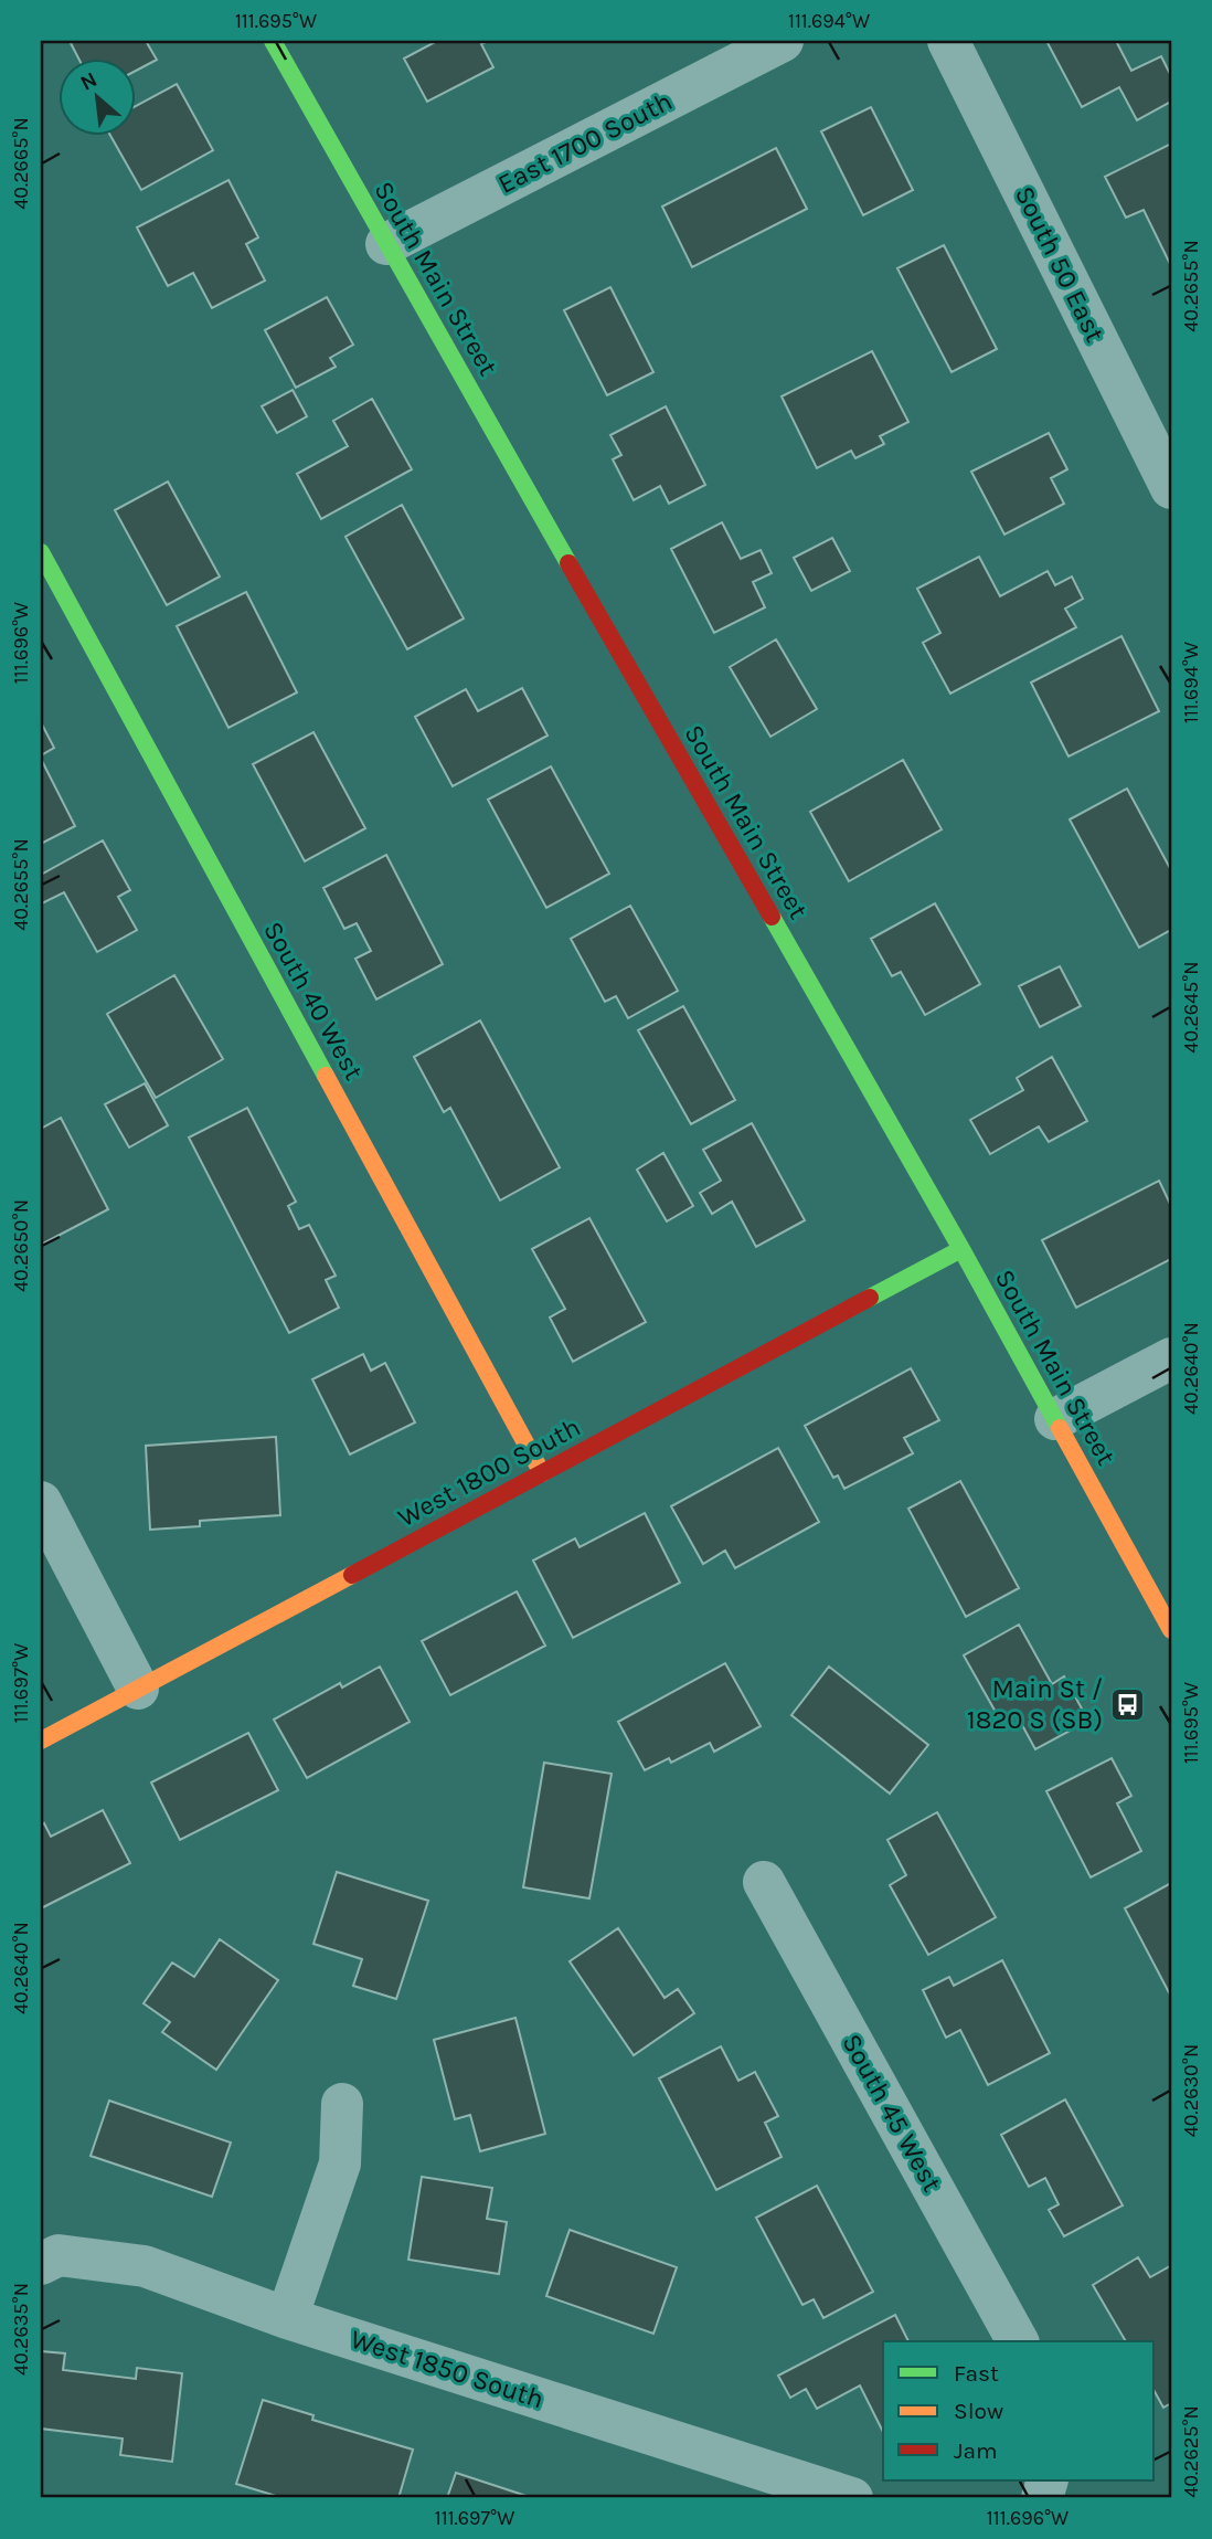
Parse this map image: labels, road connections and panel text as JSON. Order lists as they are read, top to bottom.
{
  "streets": {
    "street": [
      "East 1700 South",
      "South 50 East",
      "South Main Street",
      "South 40 West",
      "West 1800 South",
      "South 45 West",
      "West 1850 South"
    ]
  },
  "crossings": [
    ["East 1700 South", "South Main Street"],
    ["South Main Street", "West 1800 South"],
    ["South 40 West", "West 1800 South"]
  ],
  "places": {
    "bus stop": ["Main St / 1820 S (SB)"]
  },
  "legend": ["Fast", "Slow", "Jam"],
  "north": "top left",
  "coordinates": [
    "111.695°W",
    "111.694°W",
    "40.2665°N",
    "40.2655°N",
    "111.696°W",
    "40.2645°N",
    "40.2650°N",
    "40.2640°N",
    "111.697°W",
    "40.2630°N",
    "40.2635°N",
    "40.2625°N"
  ]
}
